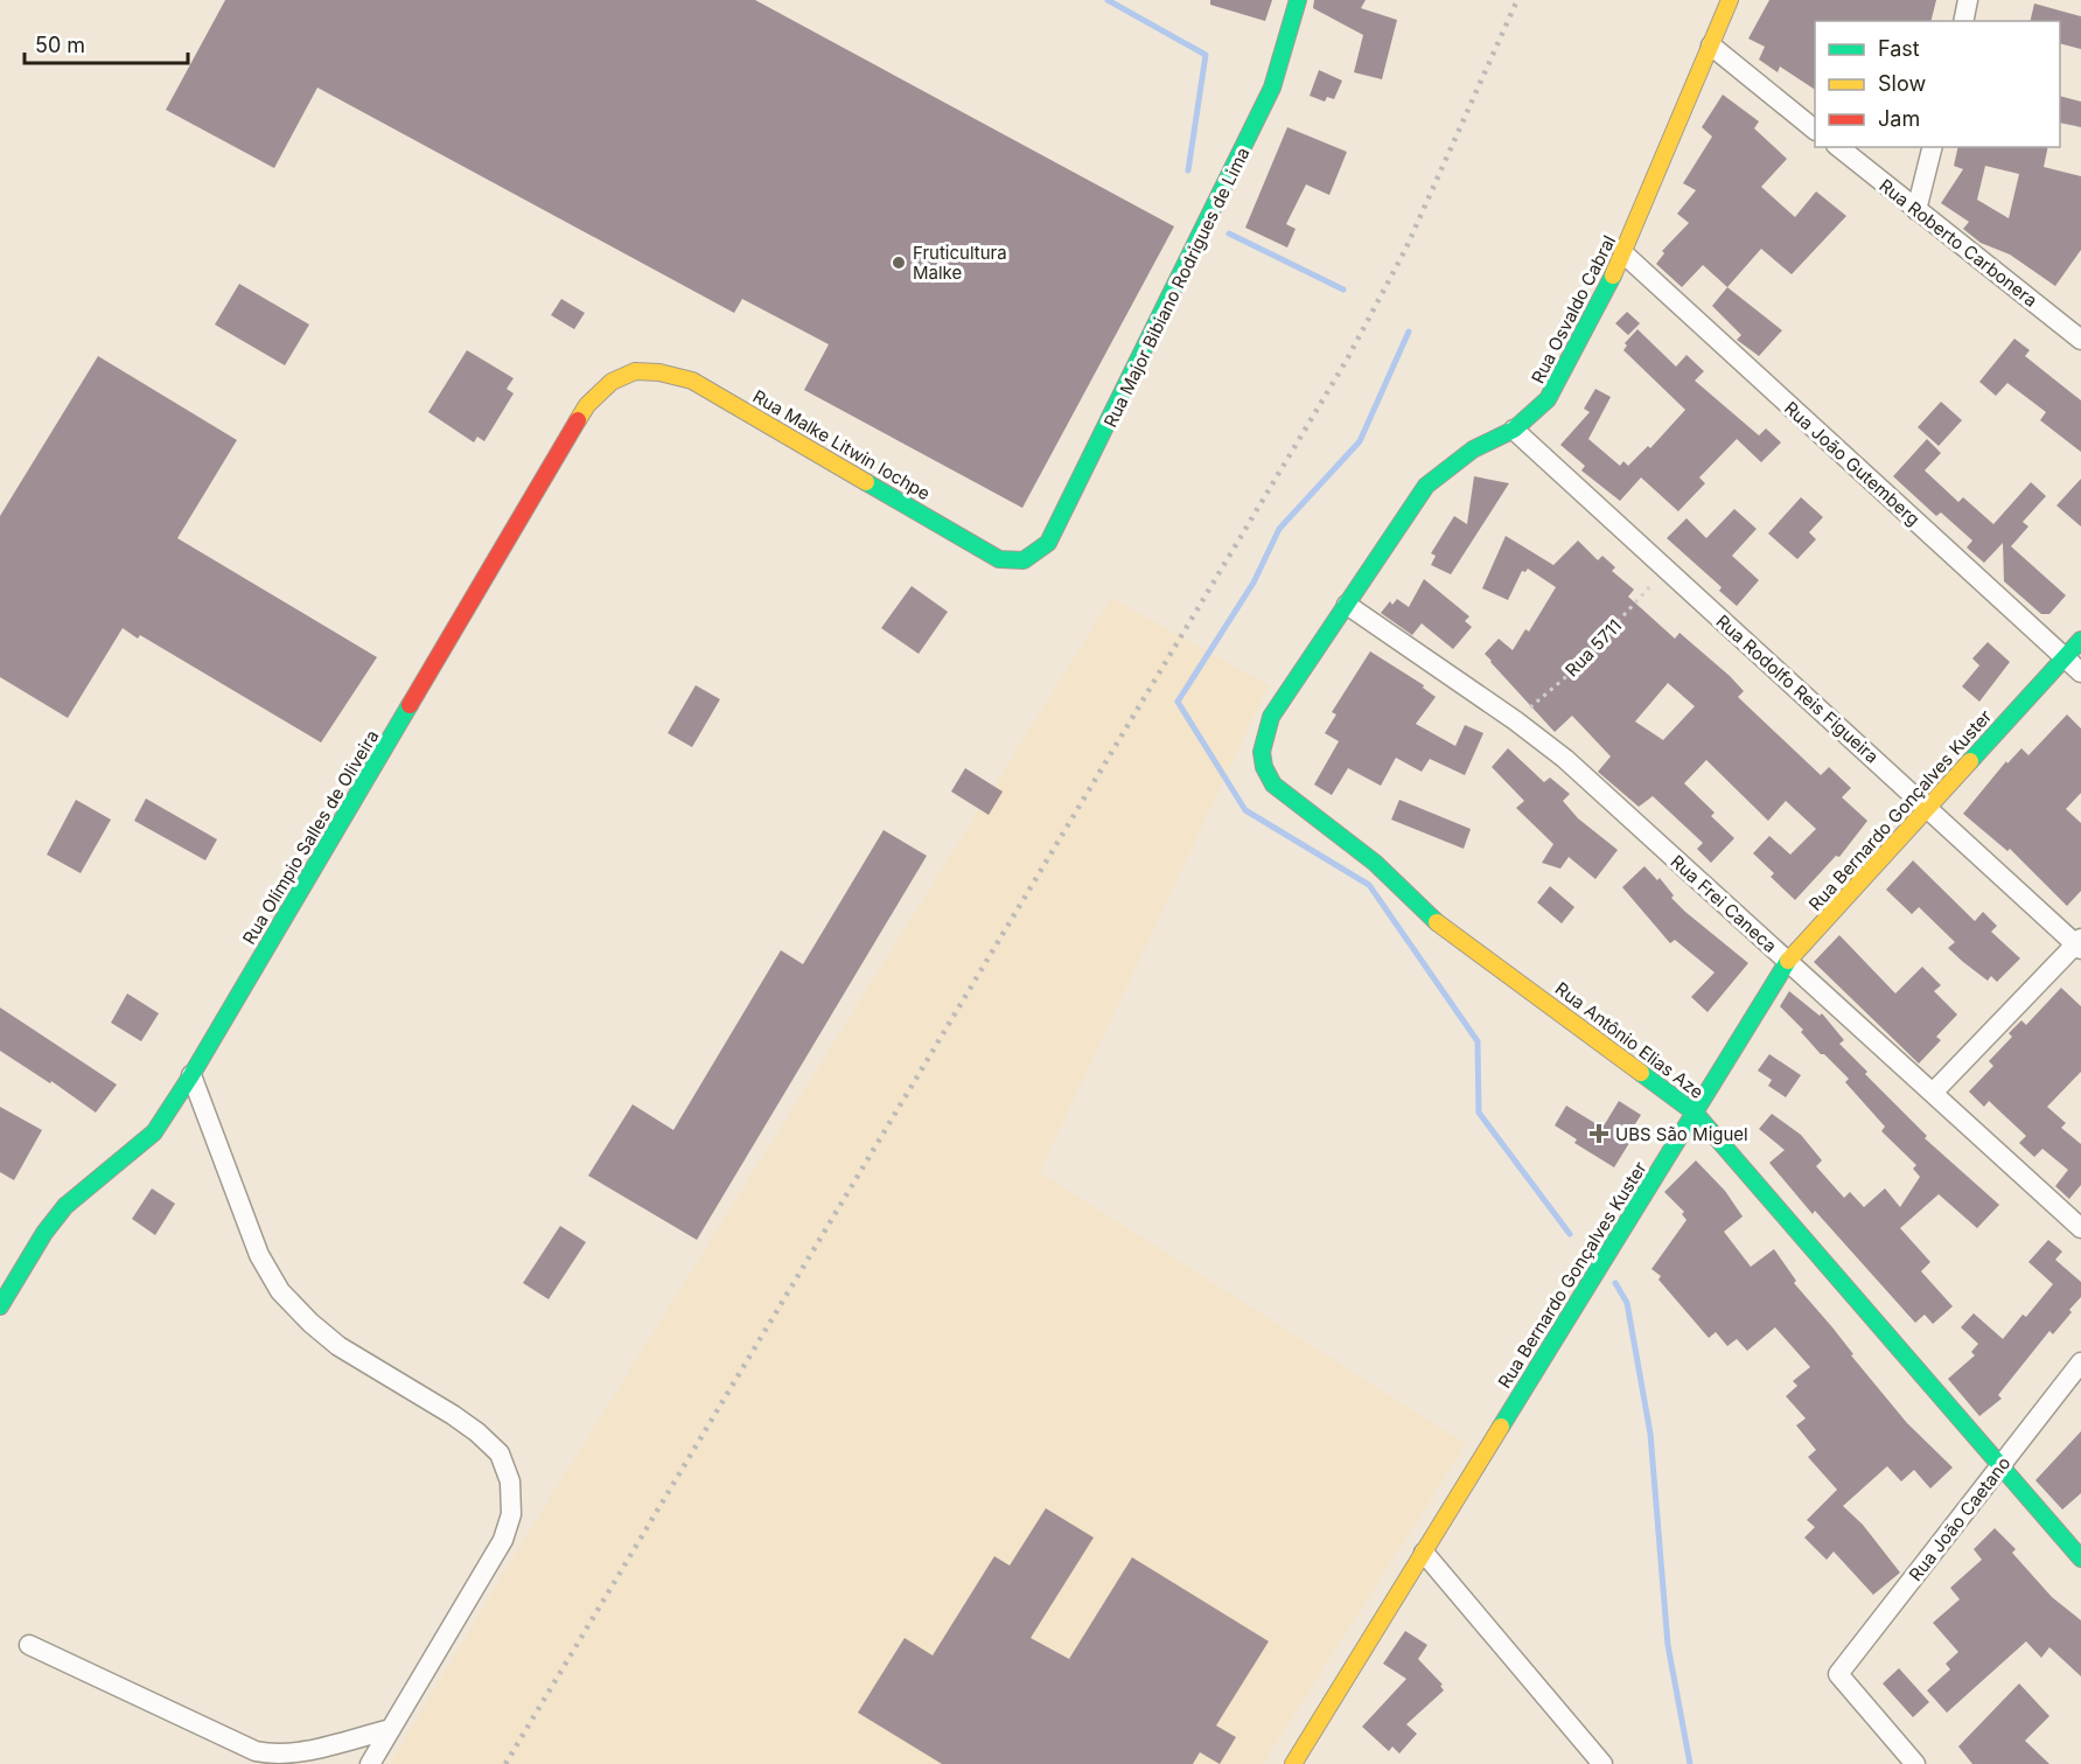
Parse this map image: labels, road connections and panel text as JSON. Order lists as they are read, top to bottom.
{
  "streets": {
    "street": [
      "Rua Roberto Carbonera",
      "Rua Major Bibiano Rodrigues de Lima",
      "Rua Osvaldo Cabral",
      "Rua Malke Litwin Iochpe",
      "Rua João Gutemberg",
      "Rua Rodolfo Reis Figueira",
      "Rua Bernardo Gonçalves Kuster",
      "Rua Olímpio Salles de Oliveira",
      "Rua Frei Caneca",
      "Rua Antônio Elias Aze",
      "Rua João Caetano"
    ],
    "path": ["Rua 5711"]
  },
  "crossings": [
    ["Rua Major Bibiano Rodrigues de Lima", "Rua Malke Litwin Iochpe"],
    ["Rua Osvaldo Cabral", "Rua João Gutemberg"],
    ["Rua Osvaldo Cabral", "Rua Rodolfo Reis Figueira"],
    ["Rua Osvaldo Cabral", "Rua Frei Caneca"],
    ["Rua Osvaldo Cabral", "Rua Antônio Elias Aze"],
    ["Rua Malke Litwin Iochpe", "Rua Olímpio Salles de Oliveira"],
    ["Rua João Gutemberg", "Rua Bernardo Gonçalves Kuster"],
    ["Rua 5711", "Rua Rodolfo Reis Figueira"],
    ["Rua 5711", "Rua Frei Caneca"],
    ["Rua Rodolfo Reis Figueira", "Rua Bernardo Gonçalves Kuster"],
    ["Rua Bernardo Gonçalves Kuster", "Rua Frei Caneca"],
    ["Rua Bernardo Gonçalves Kuster", "Rua Antônio Elias Aze"],
    ["Rua Antônio Elias Aze", "Rua João Caetano"]
  ],
  "places": {
    "other": ["Fruticultura Malke"],
    "health": ["UBS São Miguel"]
  },
  "legend": ["Fast", "Slow", "Jam"],
  "scale_bar": "50 m"
}
